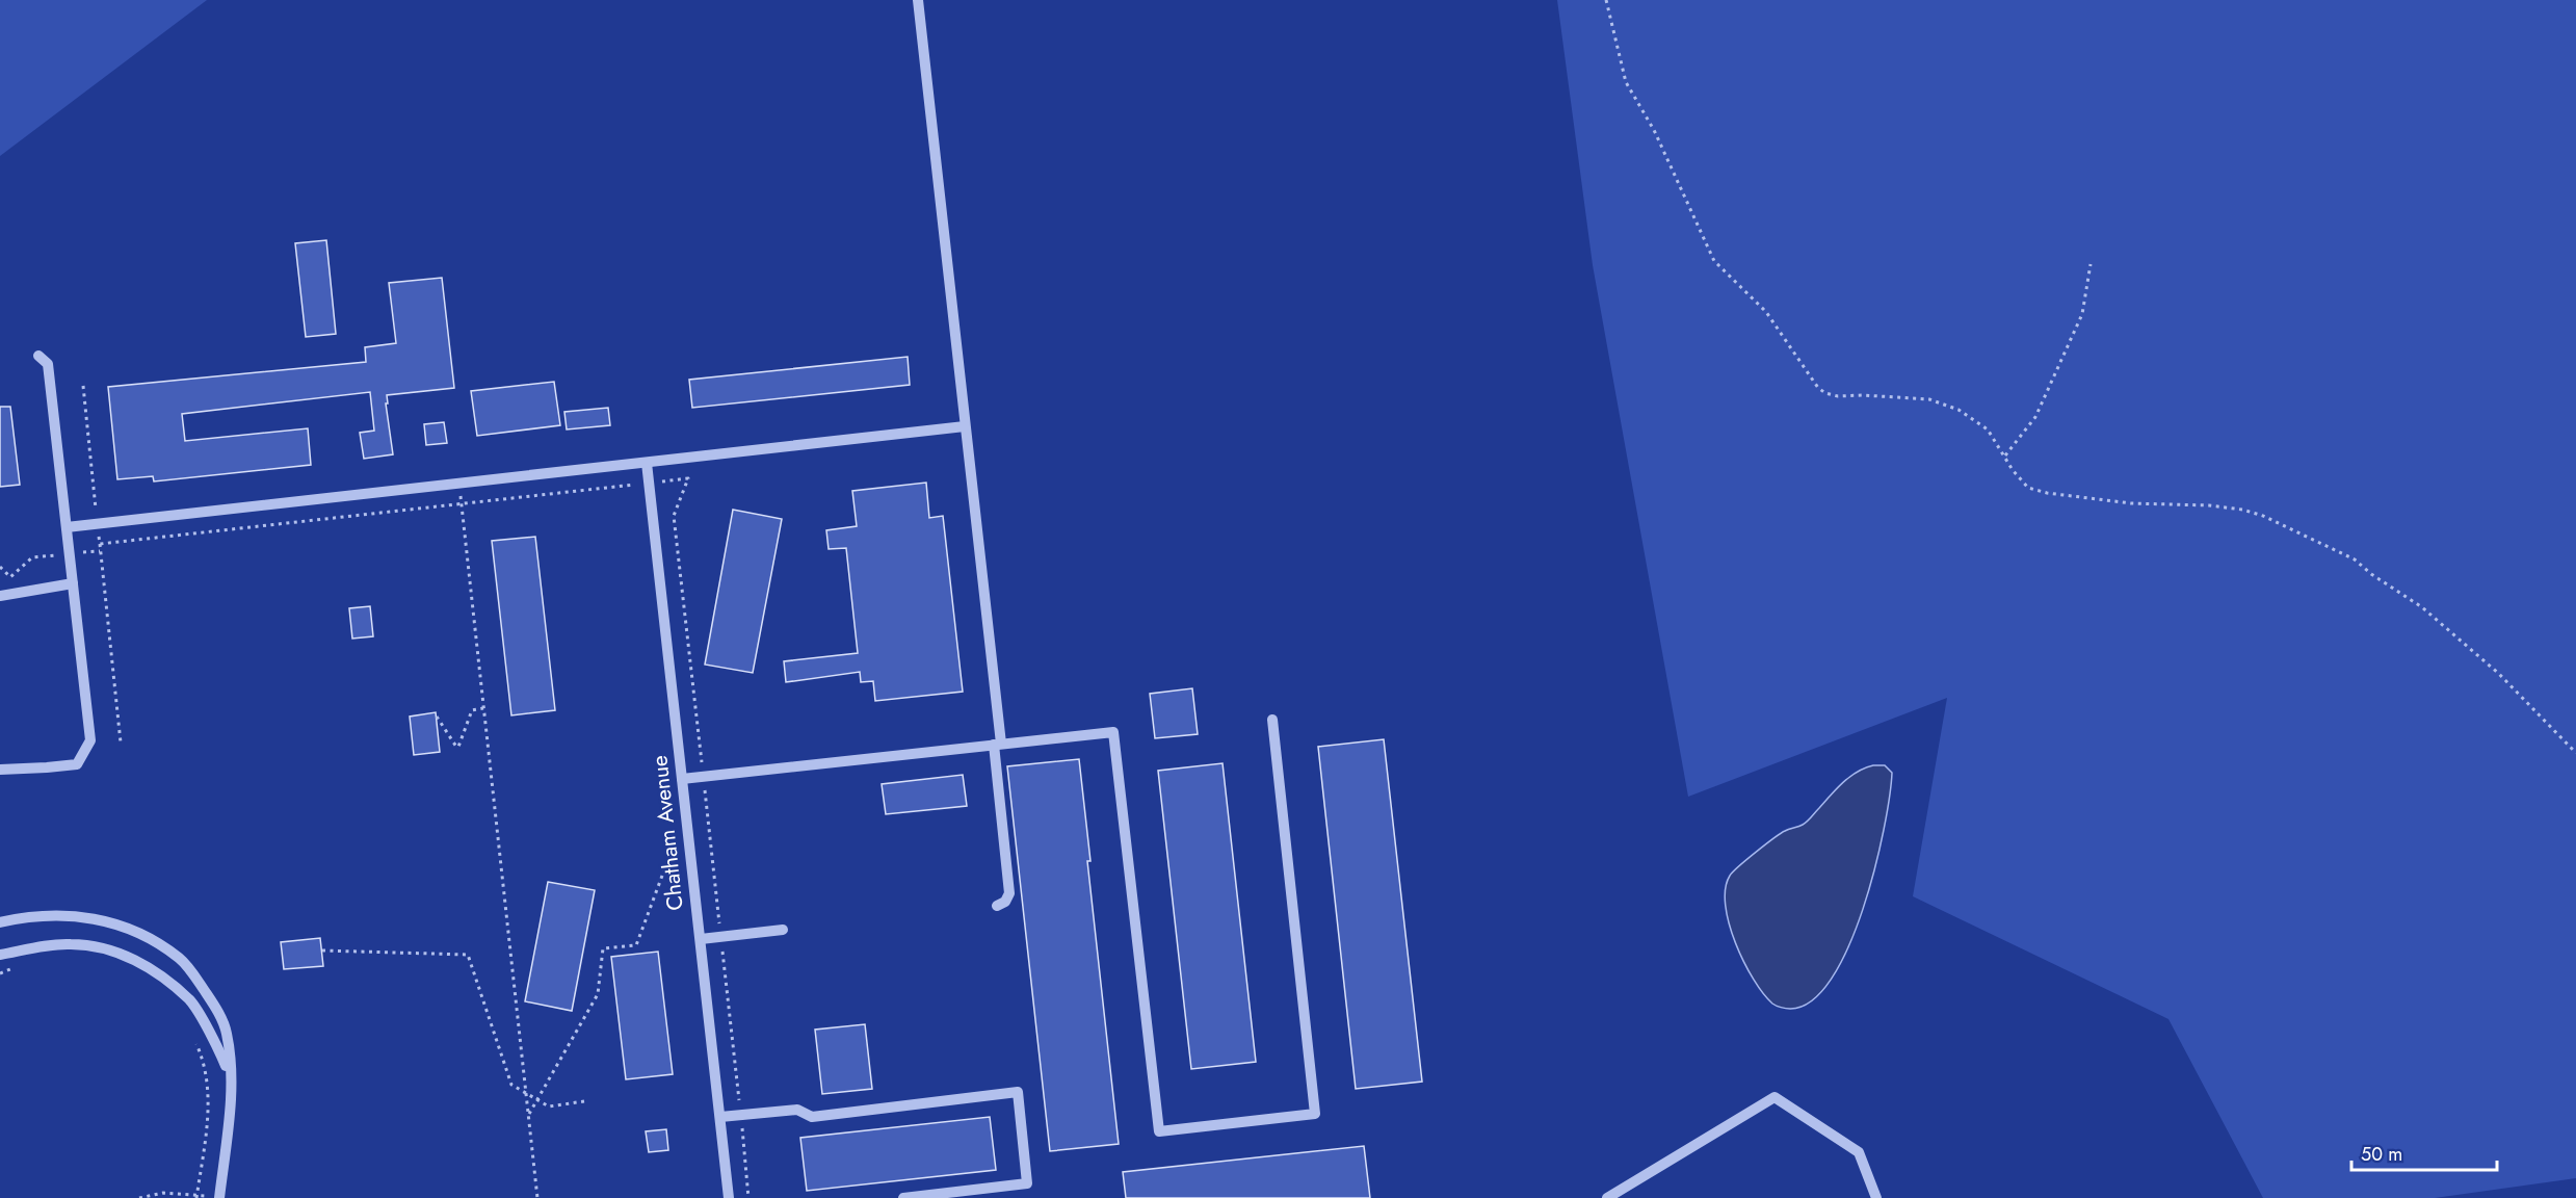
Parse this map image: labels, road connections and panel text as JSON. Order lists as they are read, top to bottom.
{
  "streets": {
    "street": ["Chatham Avenue"]
  },
  "scale_bar": "50 m"
}
